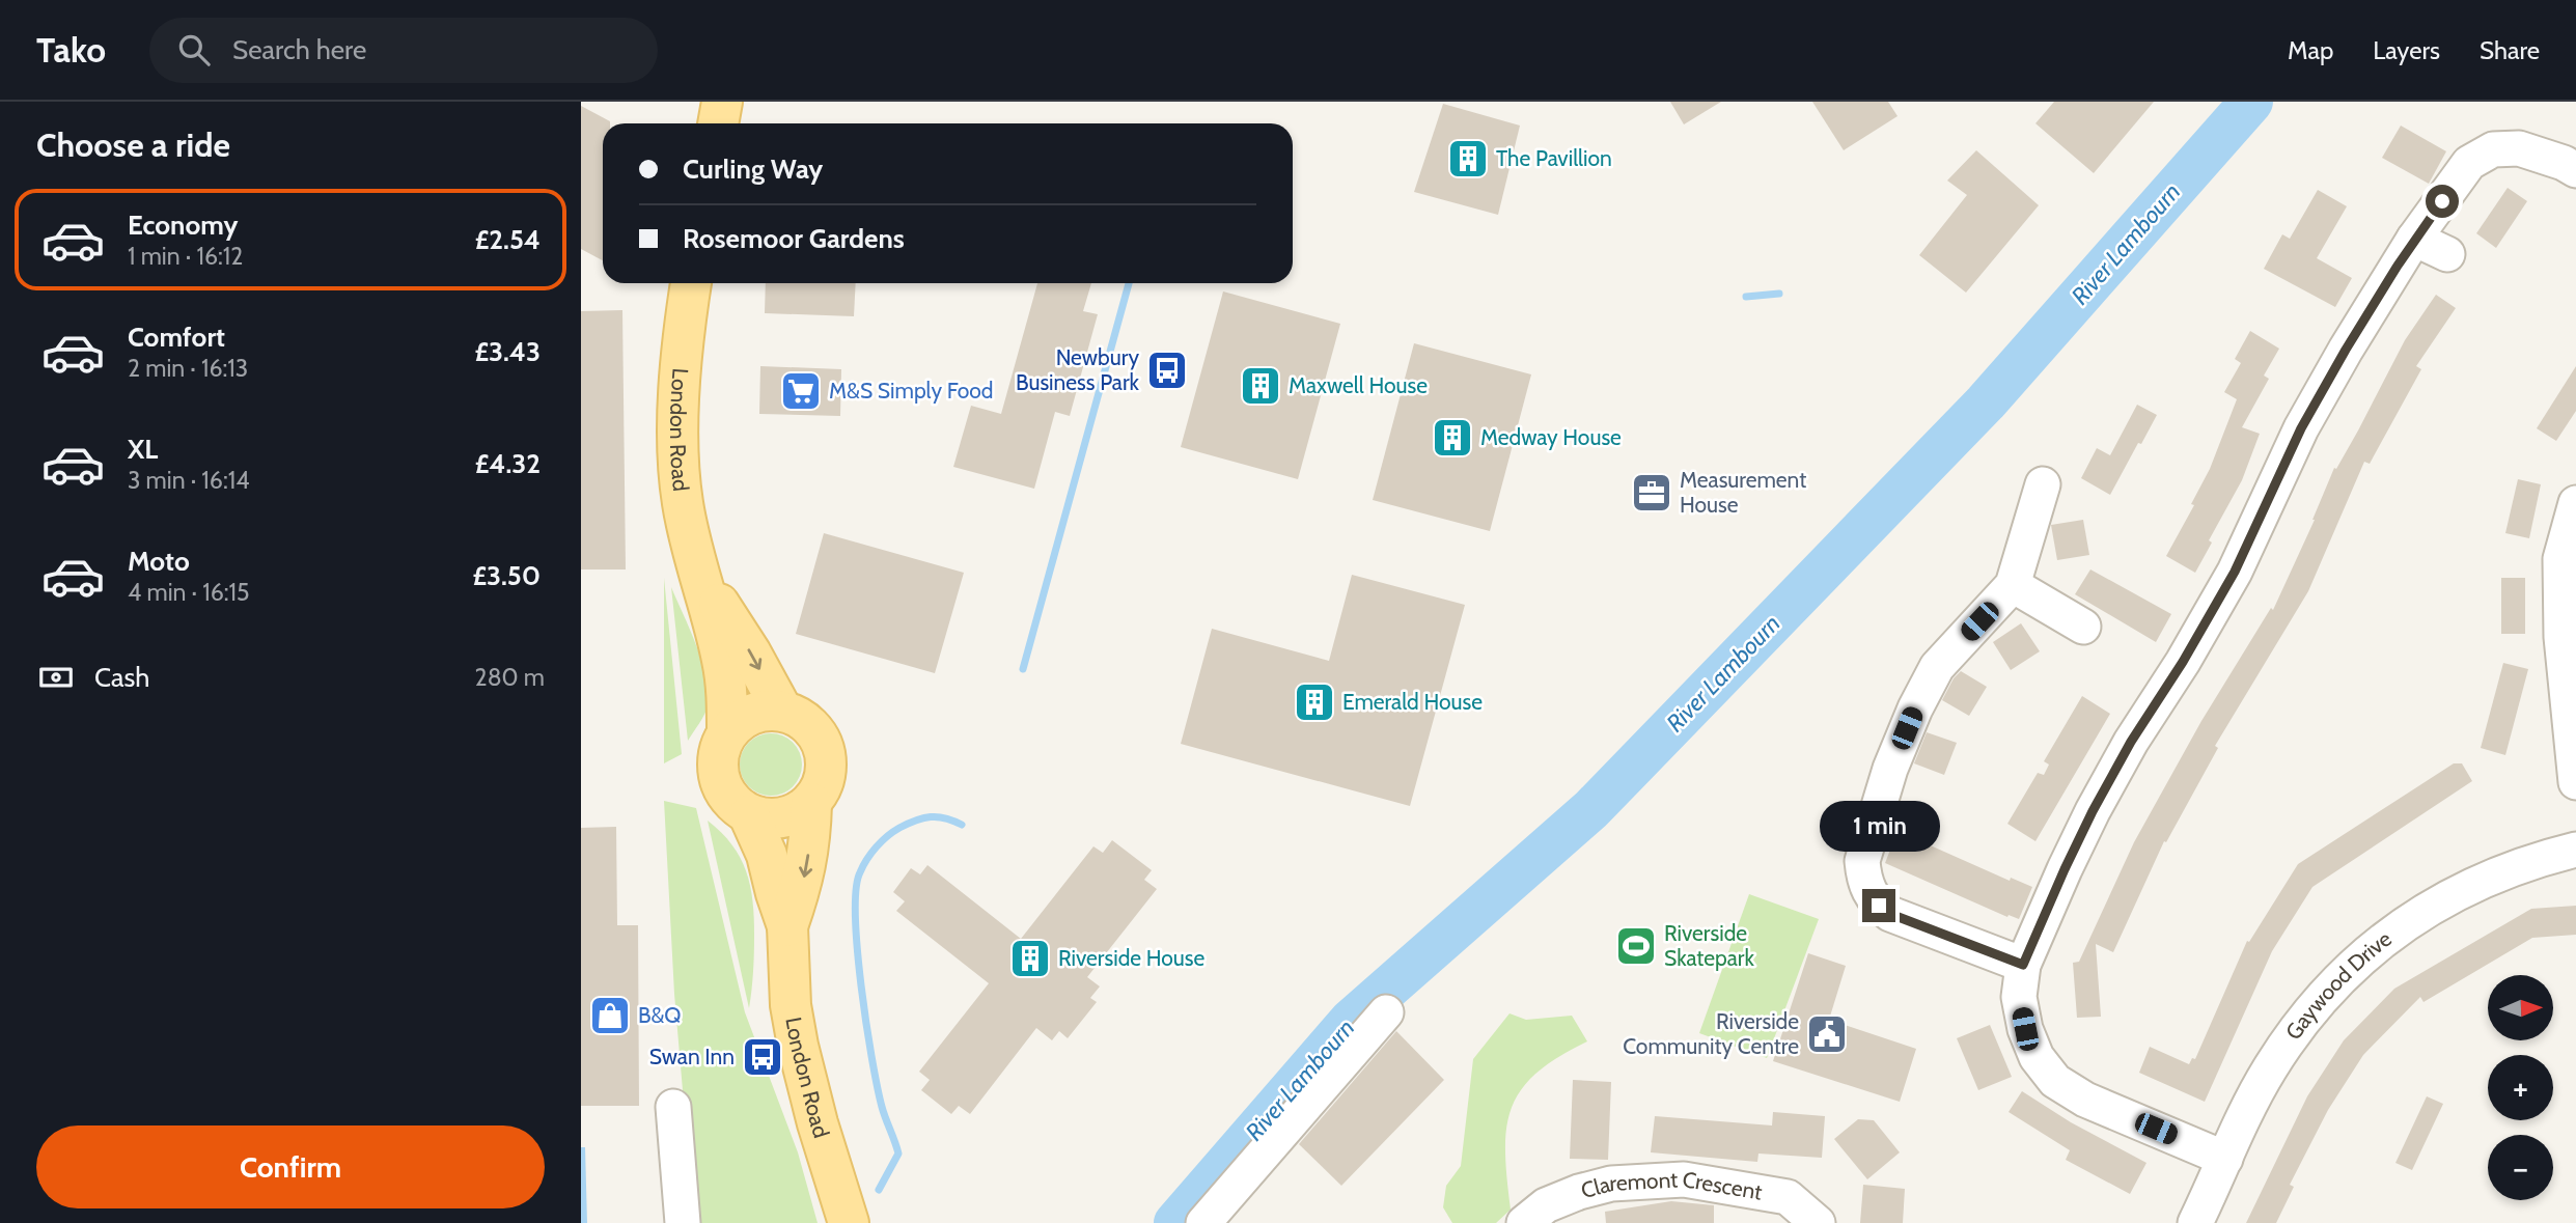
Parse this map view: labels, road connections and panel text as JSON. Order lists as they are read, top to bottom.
{
  "streets": {
    "main road": ["London Road"],
    "street": ["Gaywood Drive", "Claremont Crescent"]
  },
  "water": ["River Lambourn"],
  "places": {
    "building": [
      "The Pavillion",
      "Maxwell House",
      "Medway House",
      "Emerald House",
      "Riverside House"
    ],
    "bus stop": ["Newbury Business Park", "Swan Inn"],
    "supermarket": ["M&S Simply Food"],
    "office": ["Measurement House"],
    "sports": ["Riverside Skatepark"],
    "shop": ["B&Q"],
    "public building": ["Riverside Community Centre"]
  },
  "north": "right",
  "page": {
    "header": "Tako",
    "search": "Search here",
    "nav": ["Map", "Layers", "Share"],
    "heading": "Choose a ride",
    "banner": ["Curling Way", "Rosemoor Gardens"],
    "list": [
      {
        "name": "Economy",
        "note": "1 min · 16:12",
        "value": "£2.54"
      },
      {
        "name": "Comfort",
        "note": "2 min · 16:13",
        "value": "£3.43"
      },
      {
        "name": "XL",
        "note": "3 min · 16:14",
        "value": "£4.32"
      },
      {
        "name": "Moto",
        "note": "4 min · 16:15",
        "value": "£3.50"
      }
    ],
    "pay": ["Cash", "280 m"],
    "bubble": "1 min",
    "map_buttons": ["+", "−"],
    "buttons": "Confirm"
  }
}
